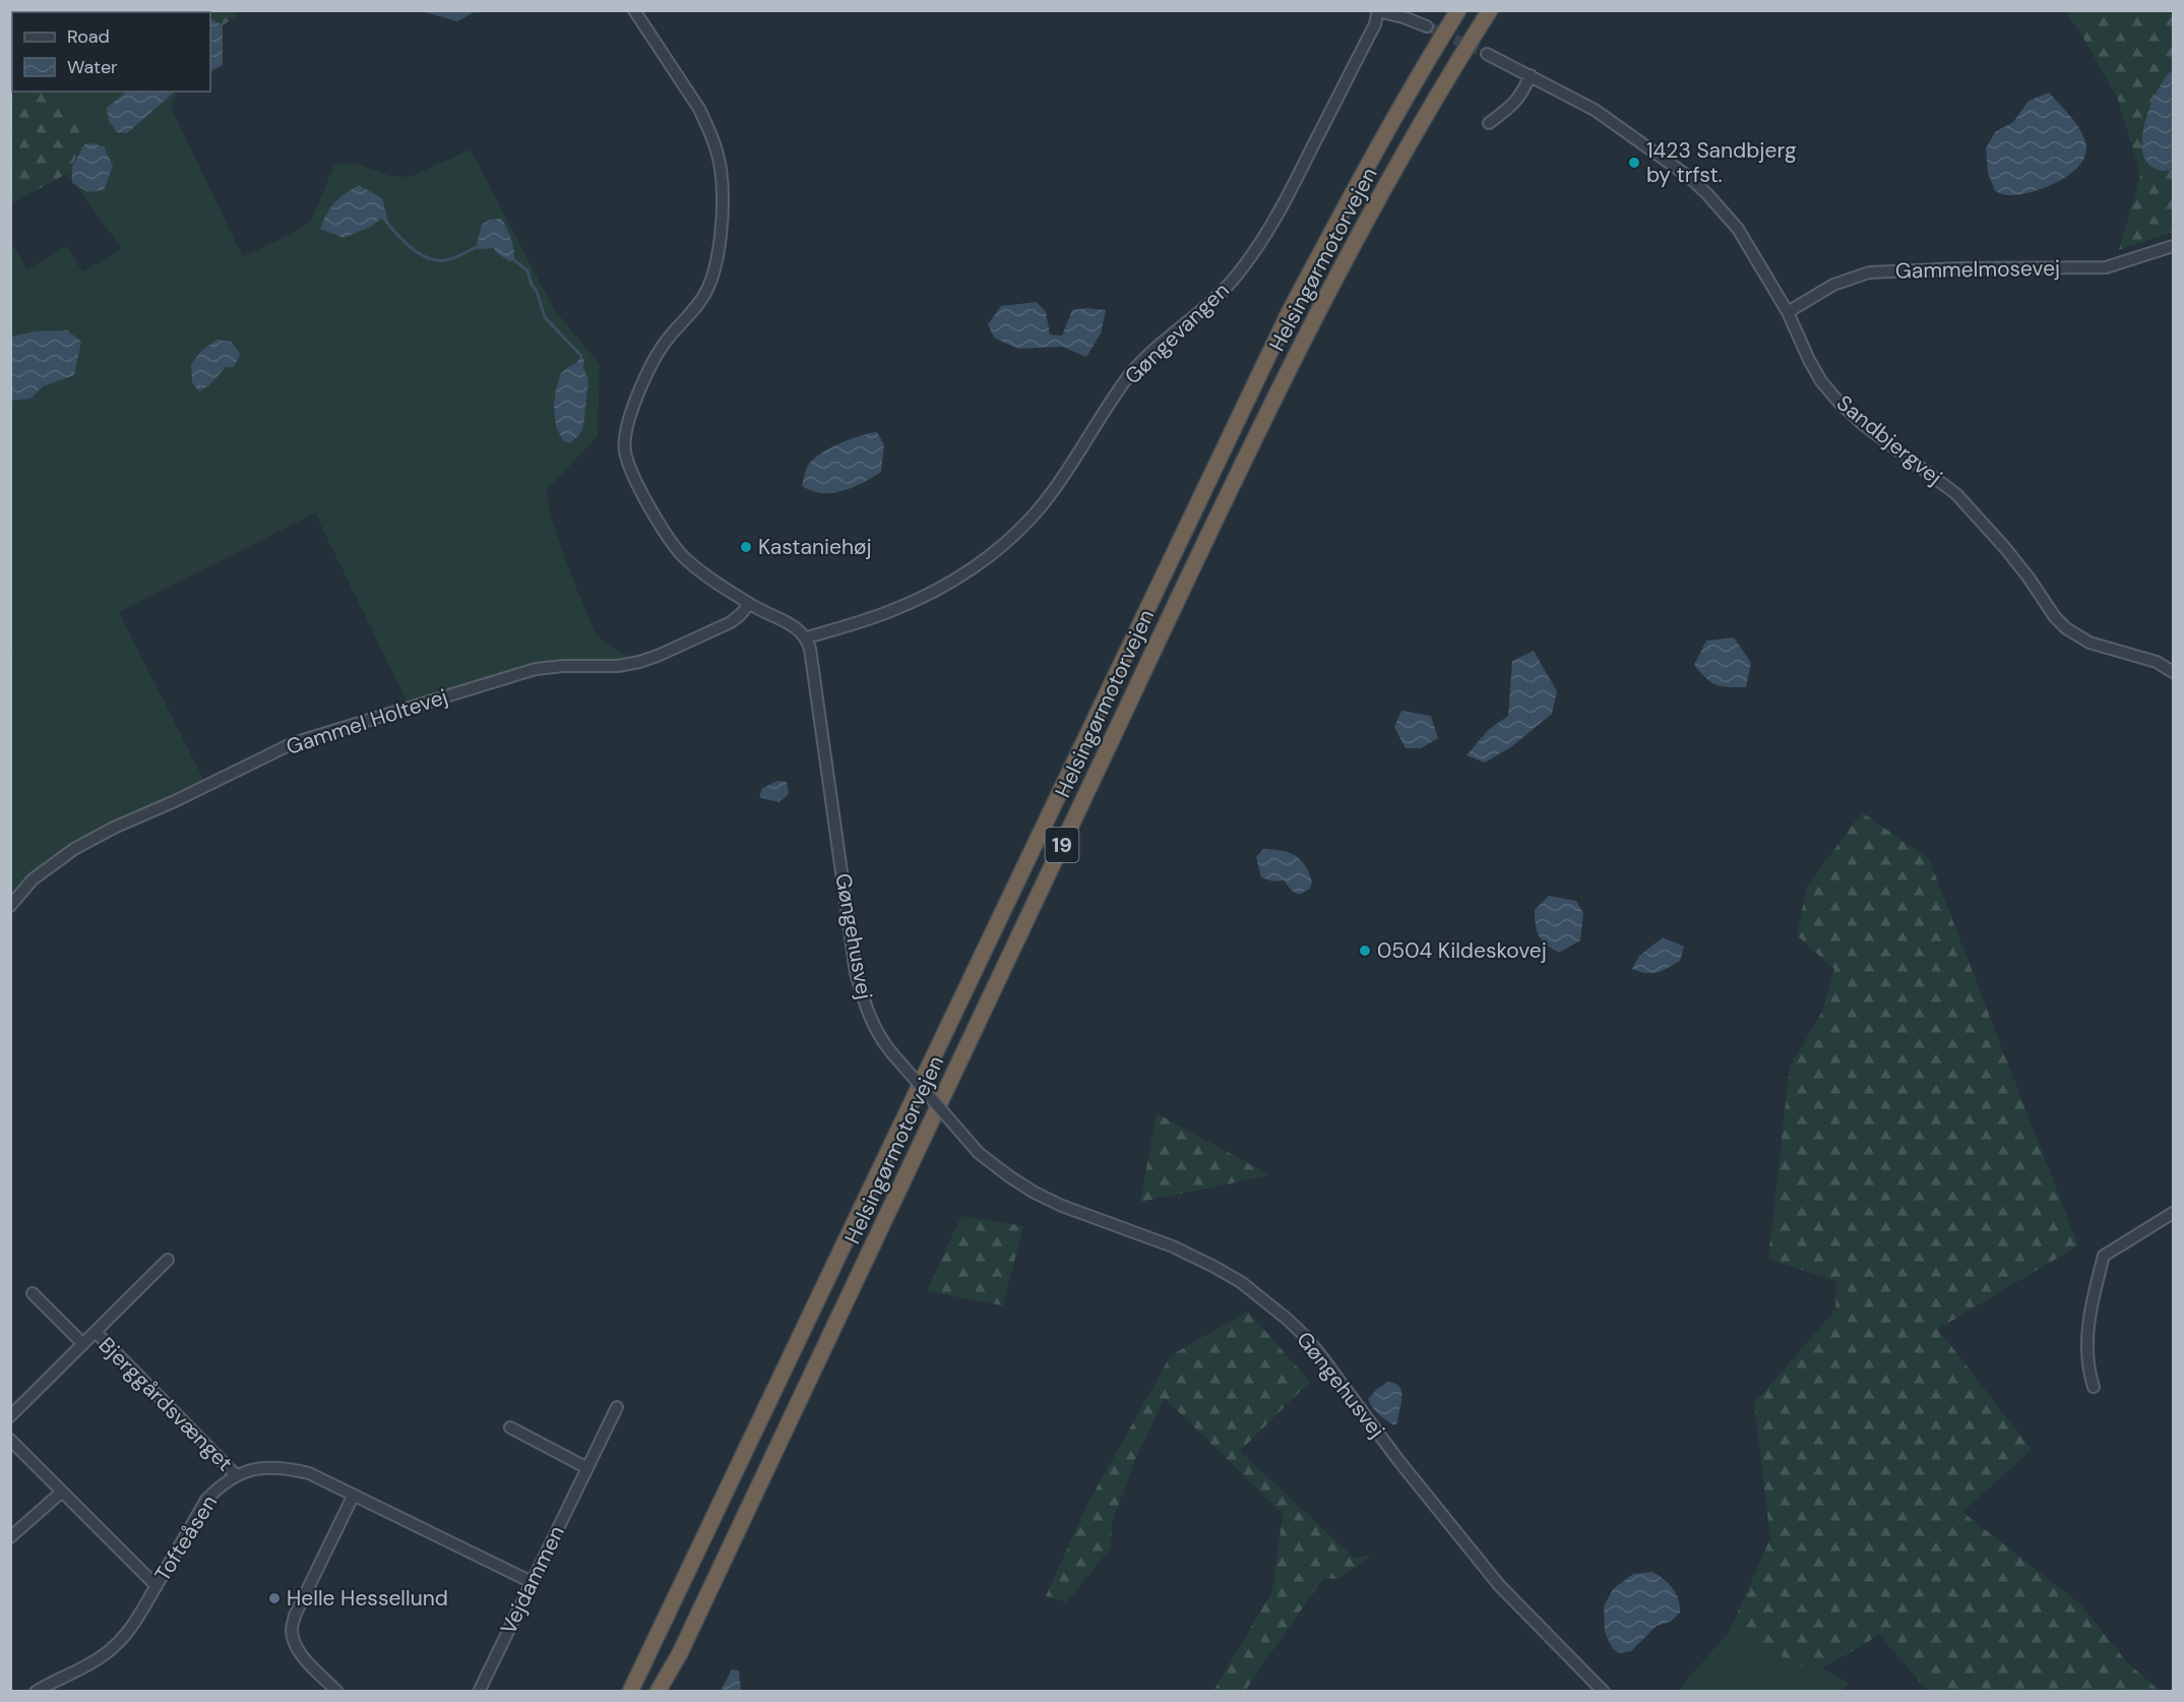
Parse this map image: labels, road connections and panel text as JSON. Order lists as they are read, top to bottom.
{
  "streets": {
    "highway": ["Helsingørmotorvejen", "19"],
    "street": [
      "Gammelmosevej",
      "Gøngevangen",
      "Sandbjergvej",
      "Gammel Holtevej",
      "Gøngehusvej",
      "Bjerggårdsvænget",
      "Tofteåsen",
      "Vejdammen"
    ]
  },
  "crossings": [
    ["Gammelmosevej", "Sandbjergvej"],
    ["Gøngevangen", "Gøngehusvej"],
    ["Bjerggårdsvænget", "Tofteåsen"],
    ["Tofteåsen", "Vejdammen"]
  ],
  "places": [
    "1423 Sandbjerg by trfst.",
    "Kastaniehøj",
    "0504 Kildeskovej",
    "Helle Hessellund"
  ],
  "legend": ["Road", "Water"]
}
